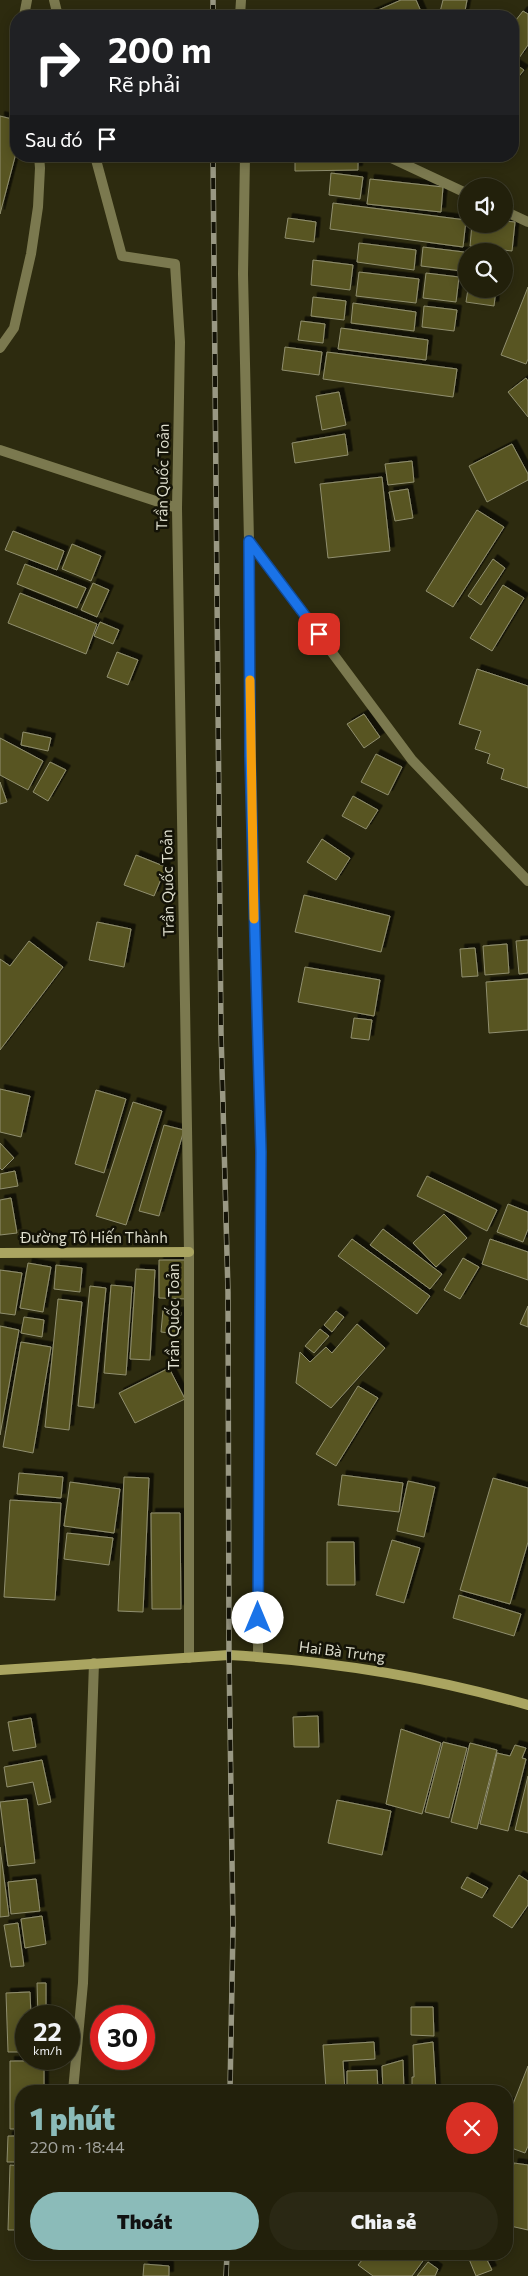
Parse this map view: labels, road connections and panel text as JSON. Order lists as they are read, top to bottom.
{
  "streets": {
    "main road": ["Đường Tô Hiến Thành", "Hai Bà Trưng"],
    "street": ["Trần Quốc Toản"]
  },
  "crossings": [
    ["Trần Quốc Toản", "Đường Tô Hiến Thành"],
    ["Trần Quốc Toản", "Hai Bà Trưng"]
  ],
  "page": {
    "turn": ["200 m", "Rẽ phải"],
    "then": "Sau đó",
    "speed": "22 km/h",
    "limit": "30",
    "heading": ["1 phút", "220 m · 18:44"],
    "buttons": ["Thoát", "Chia sẻ"]
  }
}
